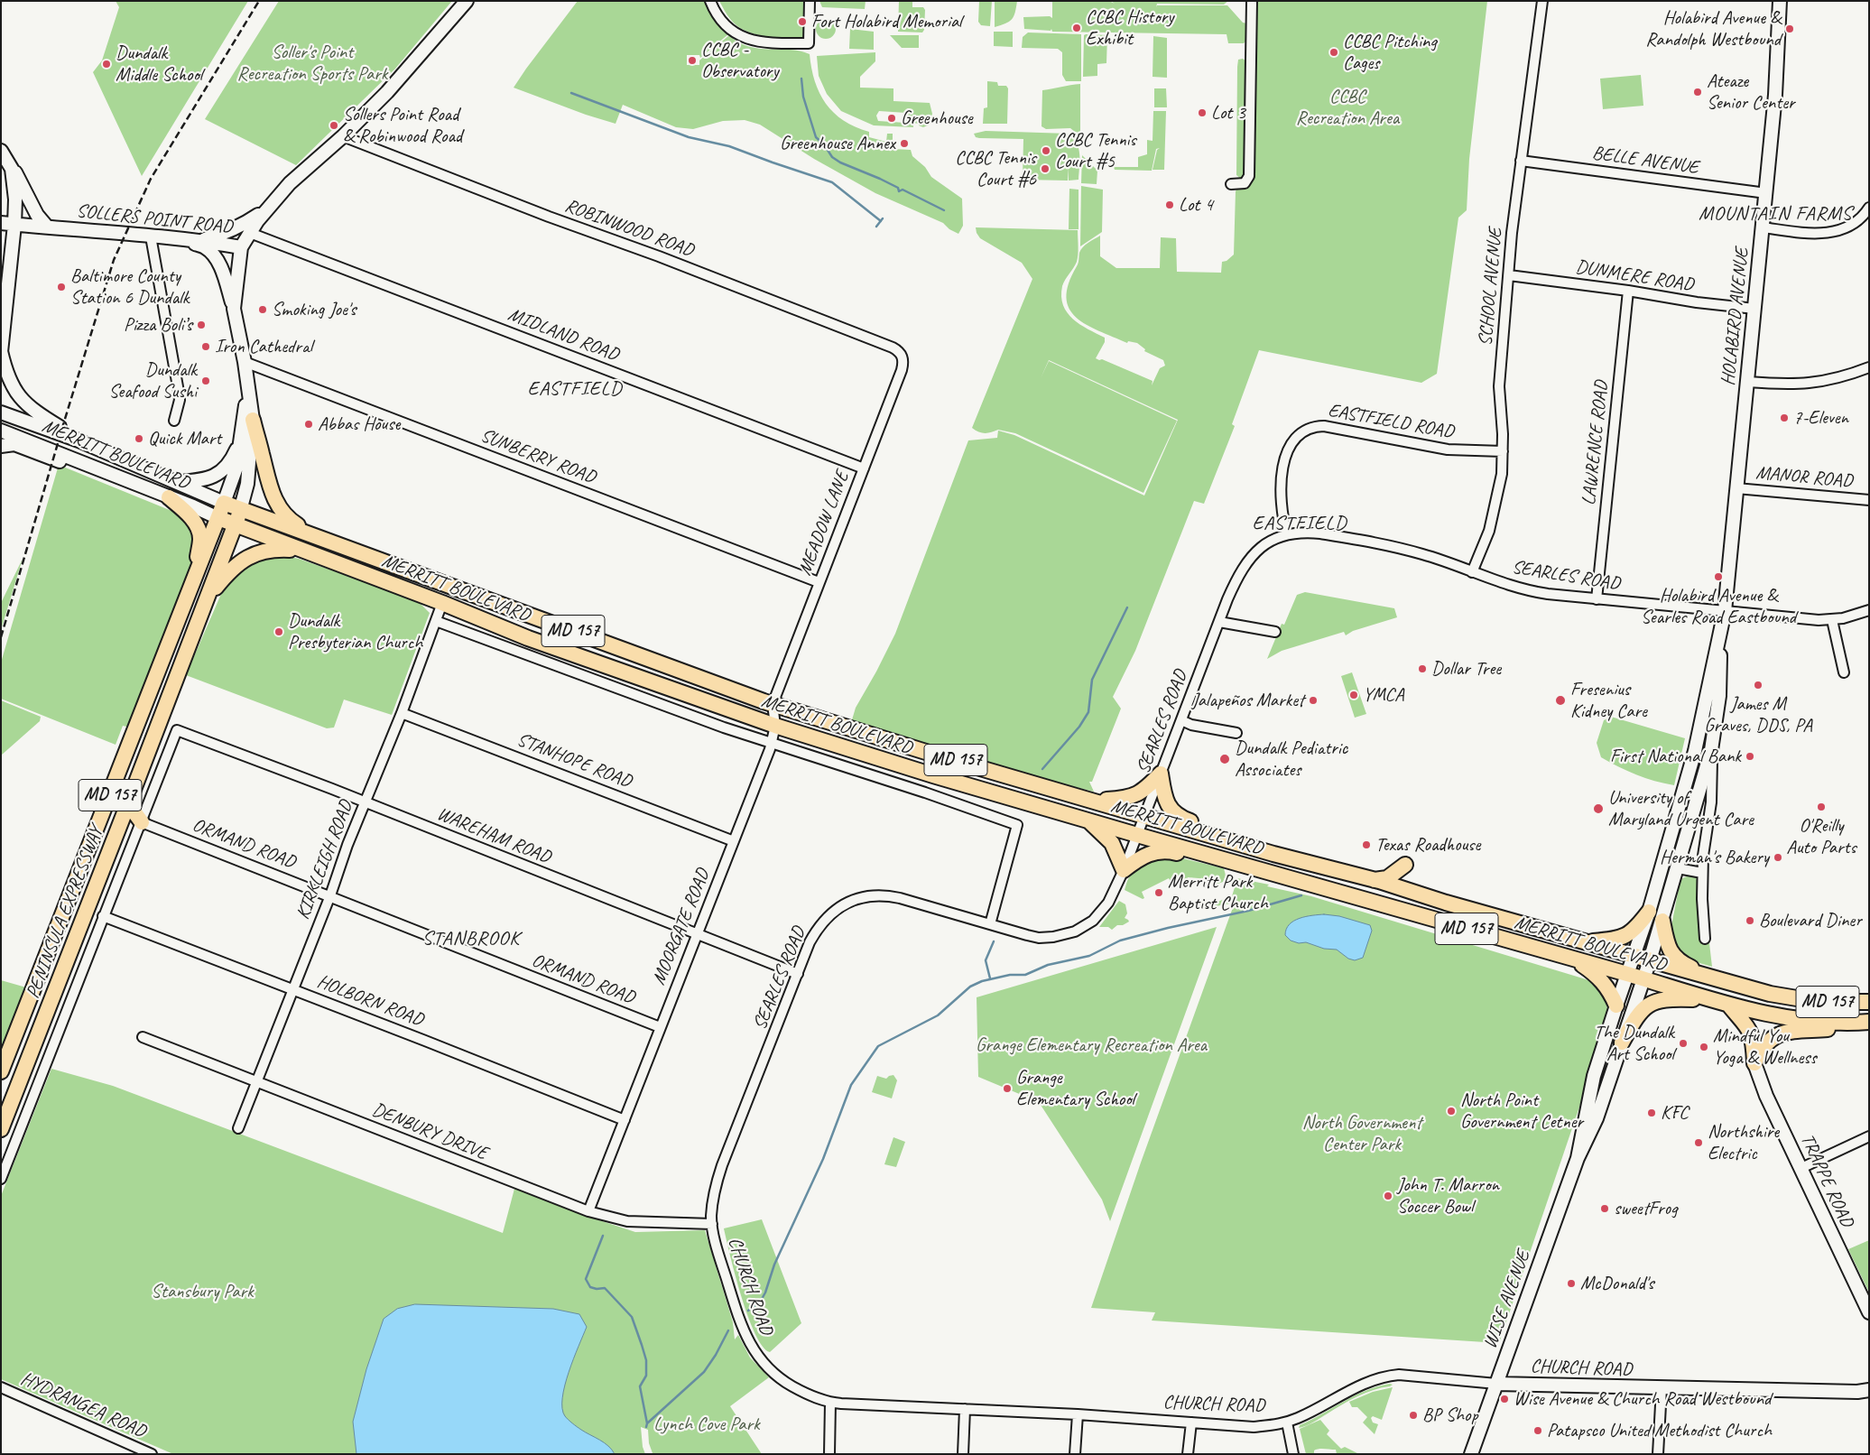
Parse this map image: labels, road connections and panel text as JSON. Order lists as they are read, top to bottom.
{
  "streets": {
    "main road": [
      "SOLLERS POINT ROAD",
      "HOLABIRD AVENUE",
      "MERRITT BOULEVARD",
      "MD 157",
      "PENINSULA EXPRESSWAY",
      "TRAPPE ROAD",
      "CHURCH ROAD",
      "WISE AVENUE"
    ],
    "street": [
      "BELLE AVENUE",
      "ROBINWOOD ROAD",
      "DUNMERE ROAD",
      "SCHOOL AVENUE",
      "MIDLAND ROAD",
      "EASTFIELD ROAD",
      "LAWRENCE ROAD",
      "SUNBERRY ROAD",
      "MANOR ROAD",
      "MEADOW LANE",
      "SEARLES ROAD",
      "STANHOPE ROAD",
      "WAREHAM ROAD",
      "ORMAND ROAD",
      "KIRKLEIGH ROAD",
      "MOORGATE ROAD",
      "HOLBORN ROAD",
      "DENBURY DRIVE",
      "HYDRANGEA ROAD"
    ]
  },
  "crossings": [
    ["BELLE AVENUE", "SCHOOL AVENUE"],
    ["BELLE AVENUE", "HOLABIRD AVENUE"],
    ["SOLLERS POINT ROAD", "ROBINWOOD ROAD"],
    ["SOLLERS POINT ROAD", "MIDLAND ROAD"],
    ["ROBINWOOD ROAD", "MEADOW LANE"],
    ["DUNMERE ROAD", "SCHOOL AVENUE"],
    ["DUNMERE ROAD", "HOLABIRD AVENUE"],
    ["DUNMERE ROAD", "LAWRENCE ROAD"],
    ["SCHOOL AVENUE", "EASTFIELD ROAD"],
    ["SCHOOL AVENUE", "SEARLES ROAD"],
    ["HOLABIRD AVENUE", "MERRITT BOULEVARD"],
    ["HOLABIRD AVENUE", "MANOR ROAD"],
    ["HOLABIRD AVENUE", "SEARLES ROAD"],
    ["HOLABIRD AVENUE", "WISE AVENUE"],
    ["MIDLAND ROAD", "MEADOW LANE"],
    ["EASTFIELD ROAD", "SEARLES ROAD"],
    ["LAWRENCE ROAD", "SEARLES ROAD"],
    ["MERRITT BOULEVARD", "MEADOW LANE"],
    ["MERRITT BOULEVARD", "SEARLES ROAD"],
    ["MERRITT BOULEVARD", "MD 157"],
    ["MERRITT BOULEVARD", "KIRKLEIGH ROAD"],
    ["MERRITT BOULEVARD", "PENINSULA EXPRESSWAY"],
    ["MERRITT BOULEVARD", "MOORGATE ROAD"],
    ["MERRITT BOULEVARD", "WISE AVENUE"],
    ["SUNBERRY ROAD", "MEADOW LANE"],
    ["MEADOW LANE", "MOORGATE ROAD"],
    ["SEARLES ROAD", "WAREHAM ROAD"],
    ["SEARLES ROAD", "DENBURY DRIVE"],
    ["SEARLES ROAD", "CHURCH ROAD"],
    ["MD 157", "PENINSULA EXPRESSWAY"],
    ["STANHOPE ROAD", "KIRKLEIGH ROAD"],
    ["STANHOPE ROAD", "MOORGATE ROAD"],
    ["WAREHAM ROAD", "ORMAND ROAD"],
    ["WAREHAM ROAD", "KIRKLEIGH ROAD"],
    ["WAREHAM ROAD", "MOORGATE ROAD"],
    ["ORMAND ROAD", "KIRKLEIGH ROAD"],
    ["ORMAND ROAD", "MOORGATE ROAD"],
    ["KIRKLEIGH ROAD", "HOLBORN ROAD"],
    ["KIRKLEIGH ROAD", "DENBURY DRIVE"],
    ["MOORGATE ROAD", "HOLBORN ROAD"],
    ["MOORGATE ROAD", "DENBURY DRIVE"],
    ["DENBURY DRIVE", "CHURCH ROAD"],
    ["CHURCH ROAD", "WISE AVENUE"]
  ],
  "districts": [
    "MOUNTAIN FARMS",
    "EASTFIELD",
    "EASTFIELD",
    "STANBROOK"
  ],
  "parks": [
    "Soller's Point Recreation Sports Park",
    "CCBC Recreation Area",
    "Grange Elementary Recreation Area",
    "North Government Center Park",
    "Stansbury Park",
    "Lynch Cove Park"
  ],
  "places": [
    "Fort Holabird Memorial",
    "CCBC History Exhibit",
    "Holabird Avenue & Randolph Westbound",
    "CCBC Pitching Cages",
    "CCBC - Observatory",
    "Dundalk Middle School",
    "Ateaze Senior Center",
    "Lot 3",
    "Greenhouse",
    "Sollers Point Road & Robinwood Road",
    "Greenhouse Annex",
    "CCBC Tennis Court #5",
    "CCBC Tennis Court #6",
    "Lot 4",
    "Baltimore County Station 6 Dundalk",
    "Smoking Joe's",
    "Pizza Boli’s",
    "Iron Cathedral",
    "Dundalk Seafood Sushi",
    "7-Eleven",
    "Abbas House",
    "Quick Mart",
    "Holabird Avenue & Searles Road Eastbound",
    "Dundalk Presbyterian Church",
    "Dollar Tree",
    "James M Graves, DDS, PA",
    "YMCA",
    "Jalapeños Market",
    "Fresenius Kidney Care",
    "First National Bank",
    "Dundalk Pediatric Associates",
    "O'Reilly Auto Parts",
    "University of Maryland Urgent Care",
    "Texas Roadhouse",
    "Herman's Bakery",
    "Merritt Park Baptist Church",
    "Boulevard Diner",
    "The Dundalk Art School",
    "Mindful You Yoga & Wellness",
    "Grange Elementary School",
    "North Point Government Cetner",
    "KFC",
    "Northshire Electric",
    "John T. Marron Soccer Bowl",
    "sweetFrog",
    "McDonald's",
    "Wise Avenue & Church Road Westbound",
    "BP Shop",
    "Patapsco United Methodist Church"
  ]
}
